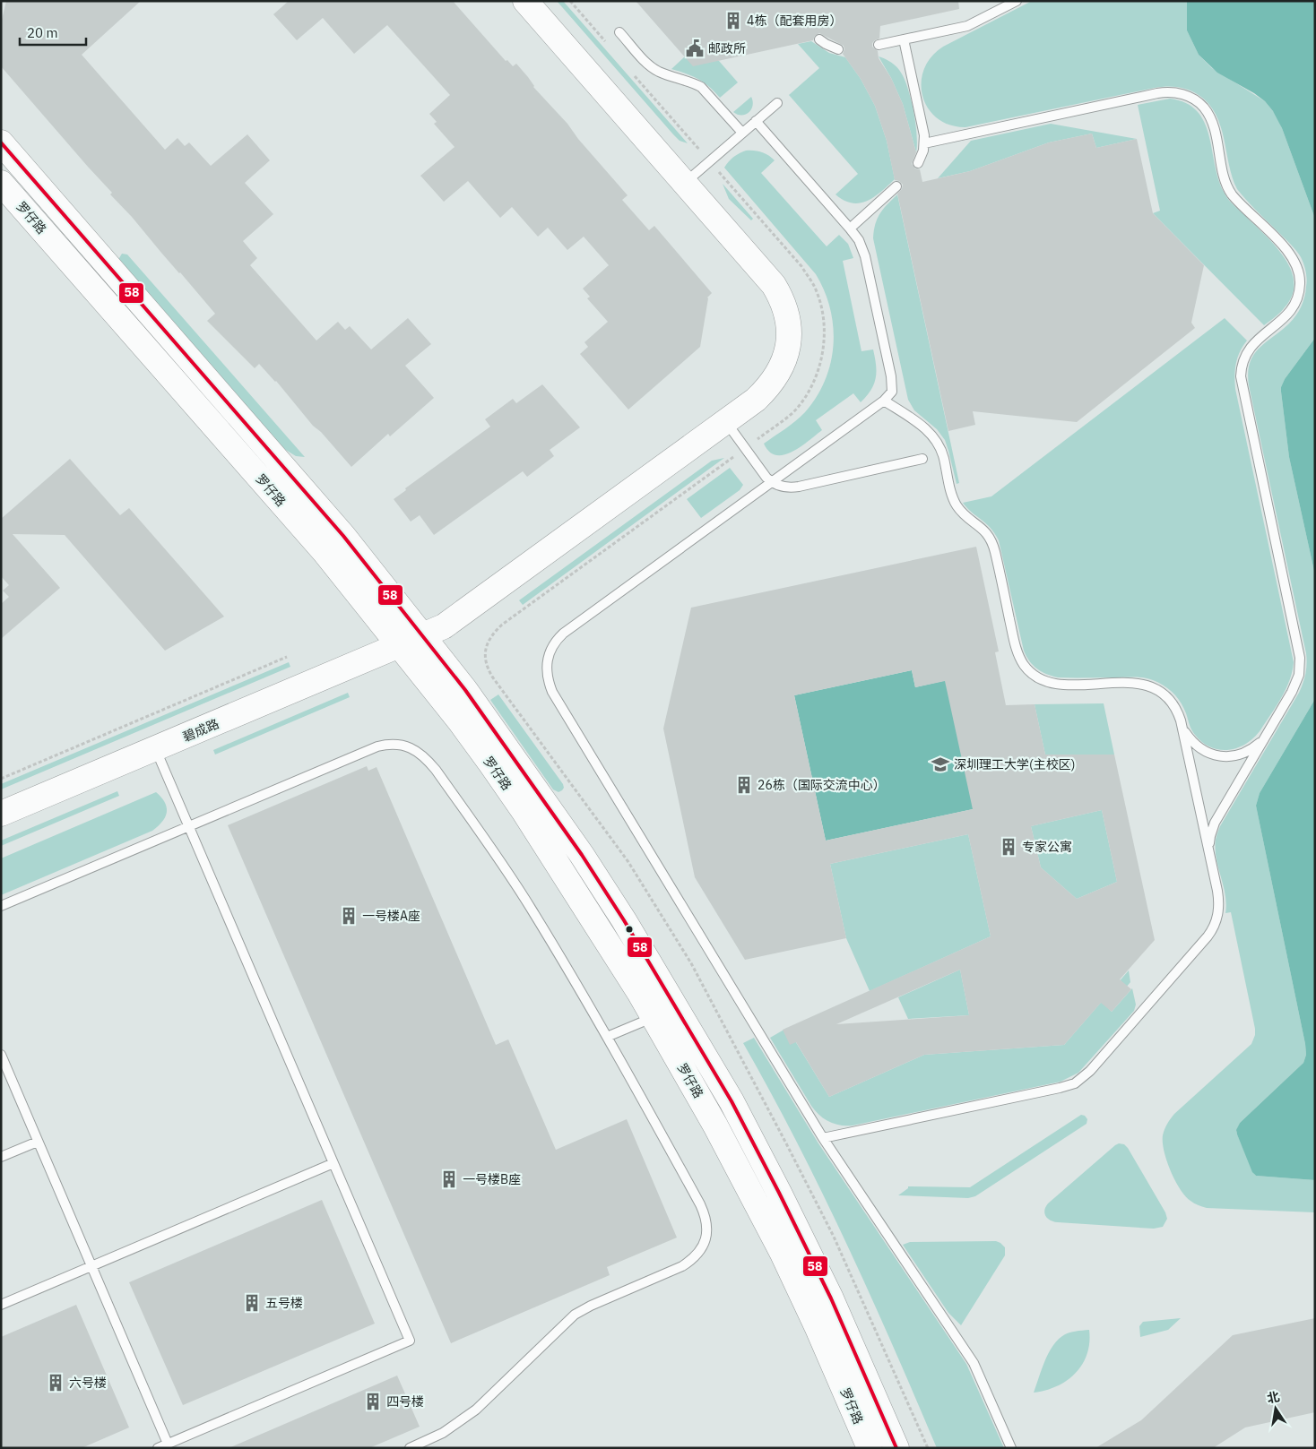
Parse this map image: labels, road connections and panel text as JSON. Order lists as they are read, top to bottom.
{
  "streets": {
    "main road": ["罗仔路", "碧成路"]
  },
  "crossings": [
    ["罗仔路", "碧成路"]
  ],
  "places": {
    "building": [
      "4栋（配套用房）",
      "26栋（国际交流中心）",
      "专家公寓",
      "一号楼A座",
      "一号楼B座",
      "五号楼",
      "六号楼",
      "四号楼"
    ],
    "public building": ["邮政所"],
    "school or university": ["深圳理工大学(主校区)"]
  },
  "lines": ["transit line 58"],
  "scale_bar": "20 m",
  "north": "top"
}
